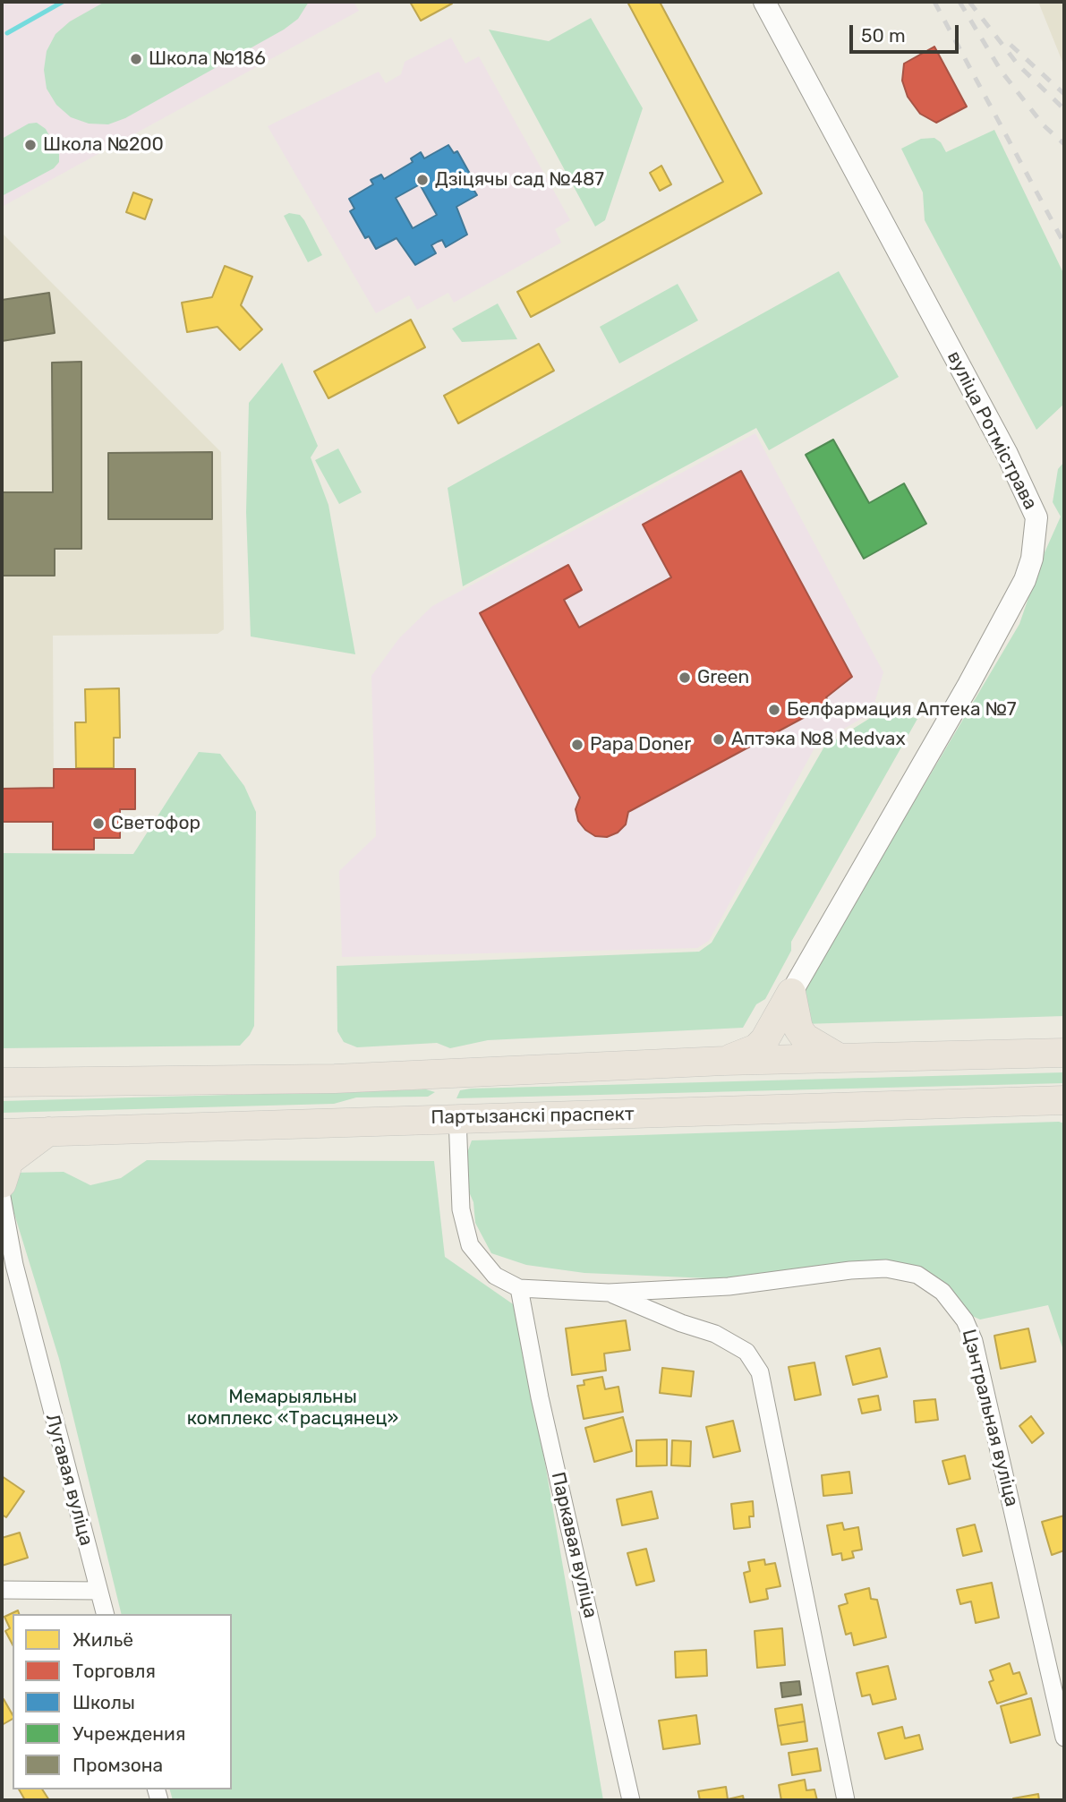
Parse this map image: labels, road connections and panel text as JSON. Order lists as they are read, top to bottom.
{
  "streets": {
    "highway": ["Партызанскі праспект"],
    "street": [
      "вуліца Ротмістрава",
      "Цэнтральная вуліца",
      "Лугавая вуліца",
      "Паркавая вуліца"
    ]
  },
  "crossings": [
    ["Цэнтральная вуліца", "Паркавая вуліца"]
  ],
  "parks": ["Мемарыяльны комплекс «Трасцянец»"],
  "places": [
    "Школа №186",
    "Школа №200",
    "Дзіцячы сад №487",
    "Green",
    "Белфармация Аптека №7",
    "Аптэка №8 Medvax",
    "Papa Doner",
    "Светофор"
  ],
  "legend": [
    "Жильё",
    "Торговля",
    "Школы",
    "Учреждения",
    "Промзона"
  ],
  "scale_bar": "50 m"
}
